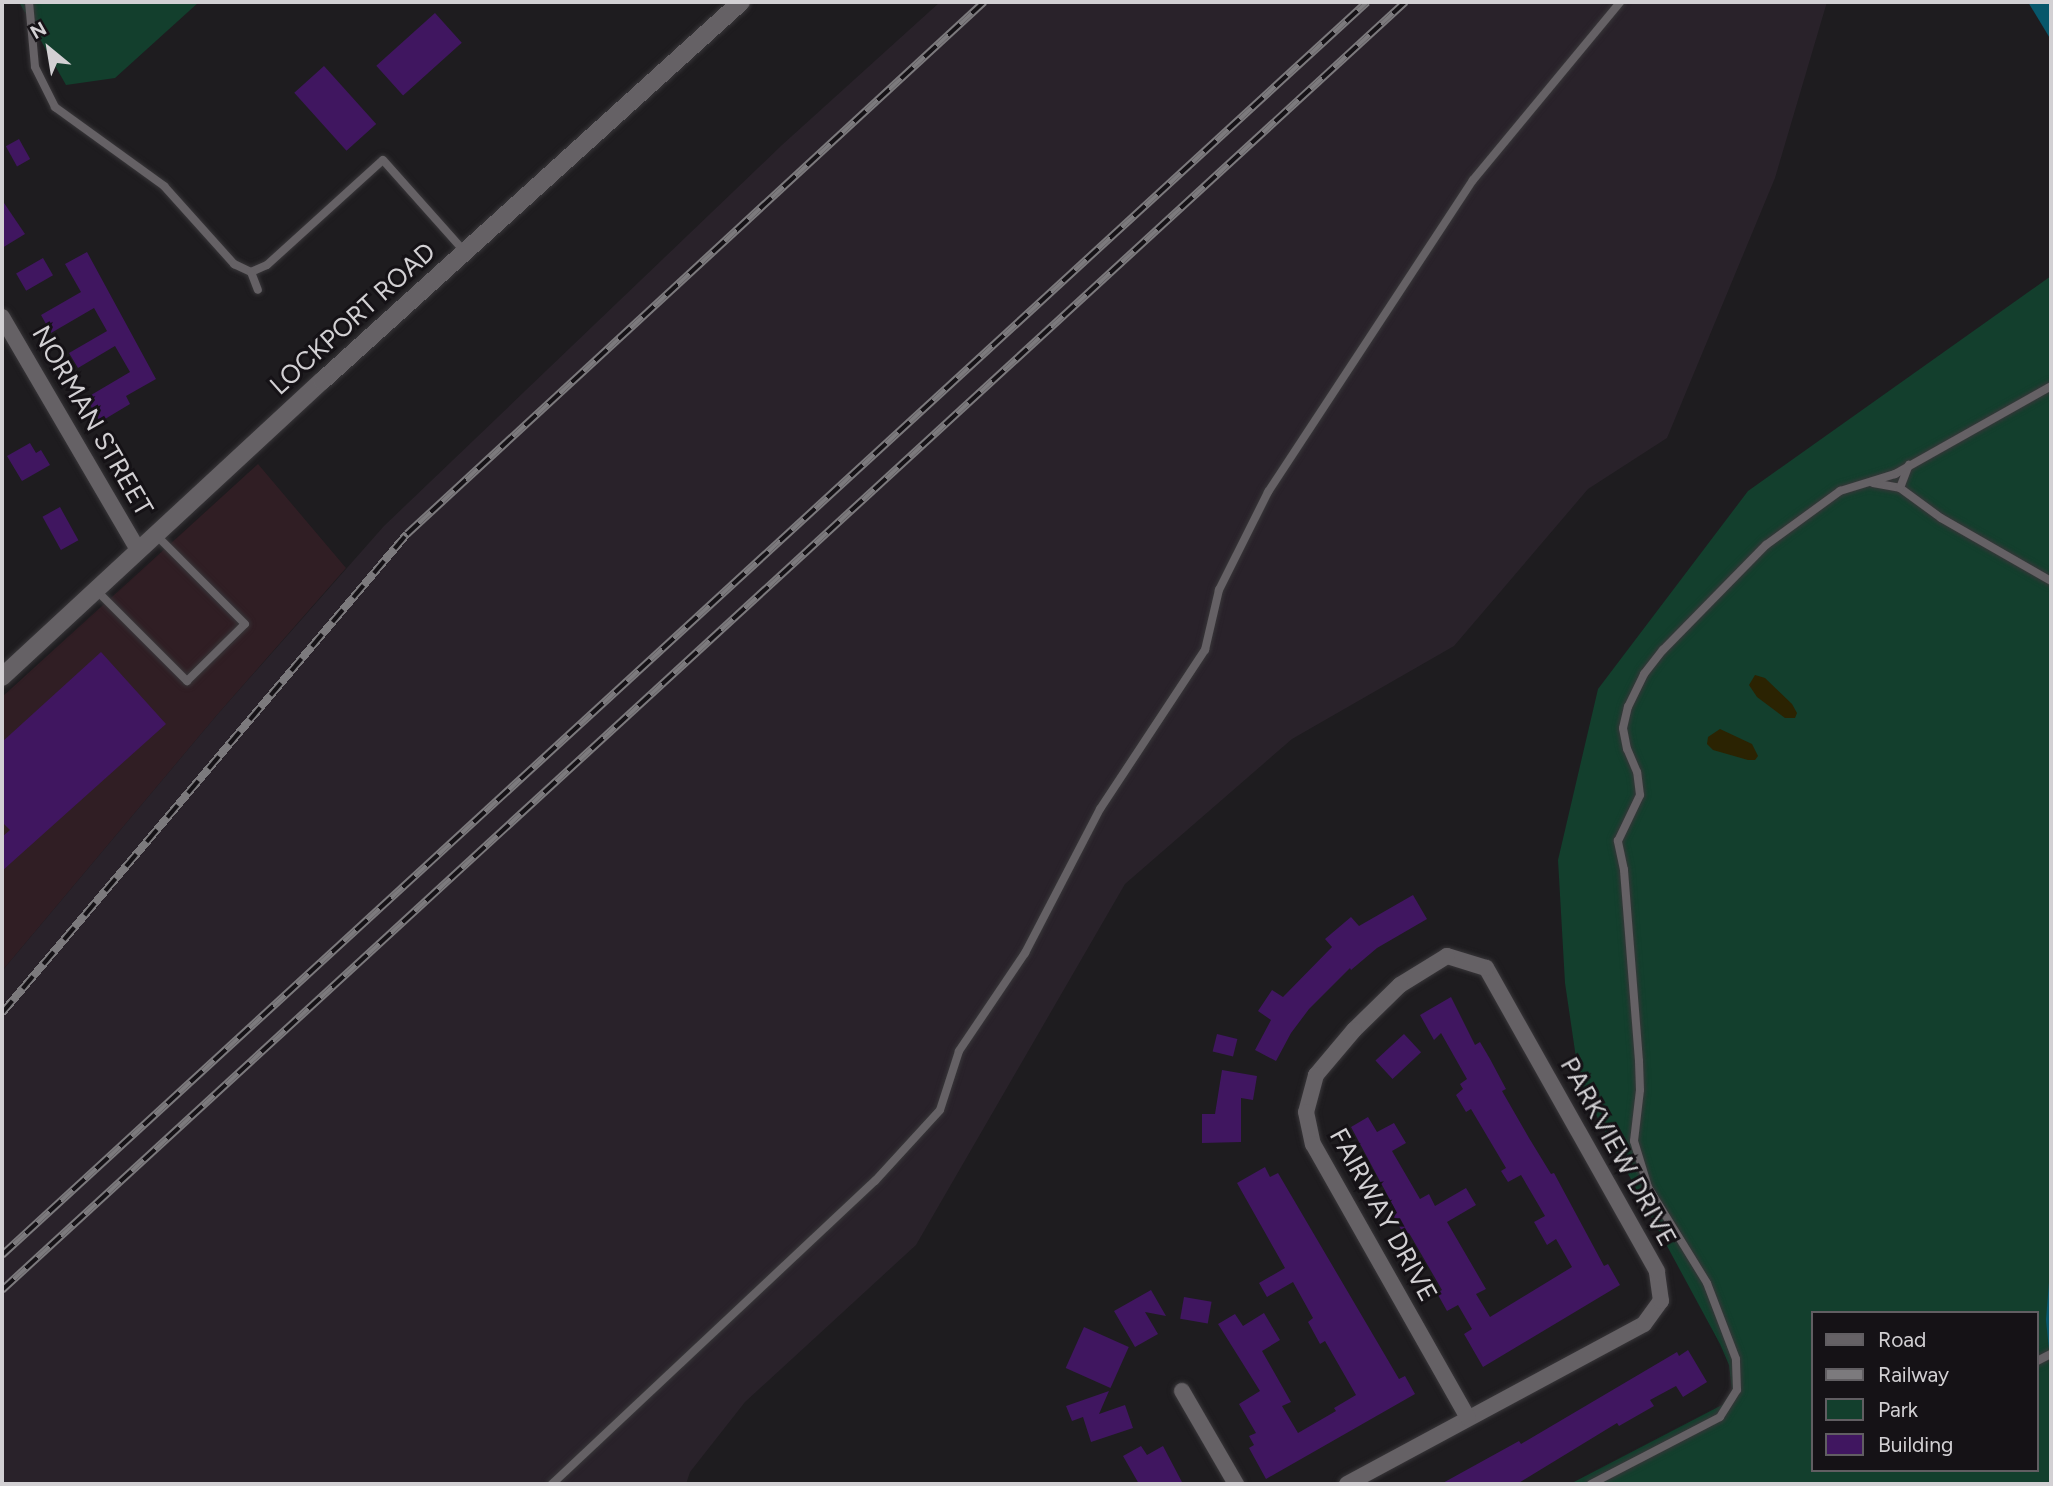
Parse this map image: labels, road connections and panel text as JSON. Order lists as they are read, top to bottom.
{
  "streets": {
    "street": [
      "LOCKPORT ROAD",
      "NORMAN STREET",
      "PARKVIEW DRIVE",
      "FAIRWAY DRIVE"
    ]
  },
  "crossings": [
    ["LOCKPORT ROAD", "NORMAN STREET"],
    ["PARKVIEW DRIVE", "FAIRWAY DRIVE"]
  ],
  "legend": [
    "Road",
    "Railway",
    "Park",
    "Building"
  ],
  "north": "top left"
}
